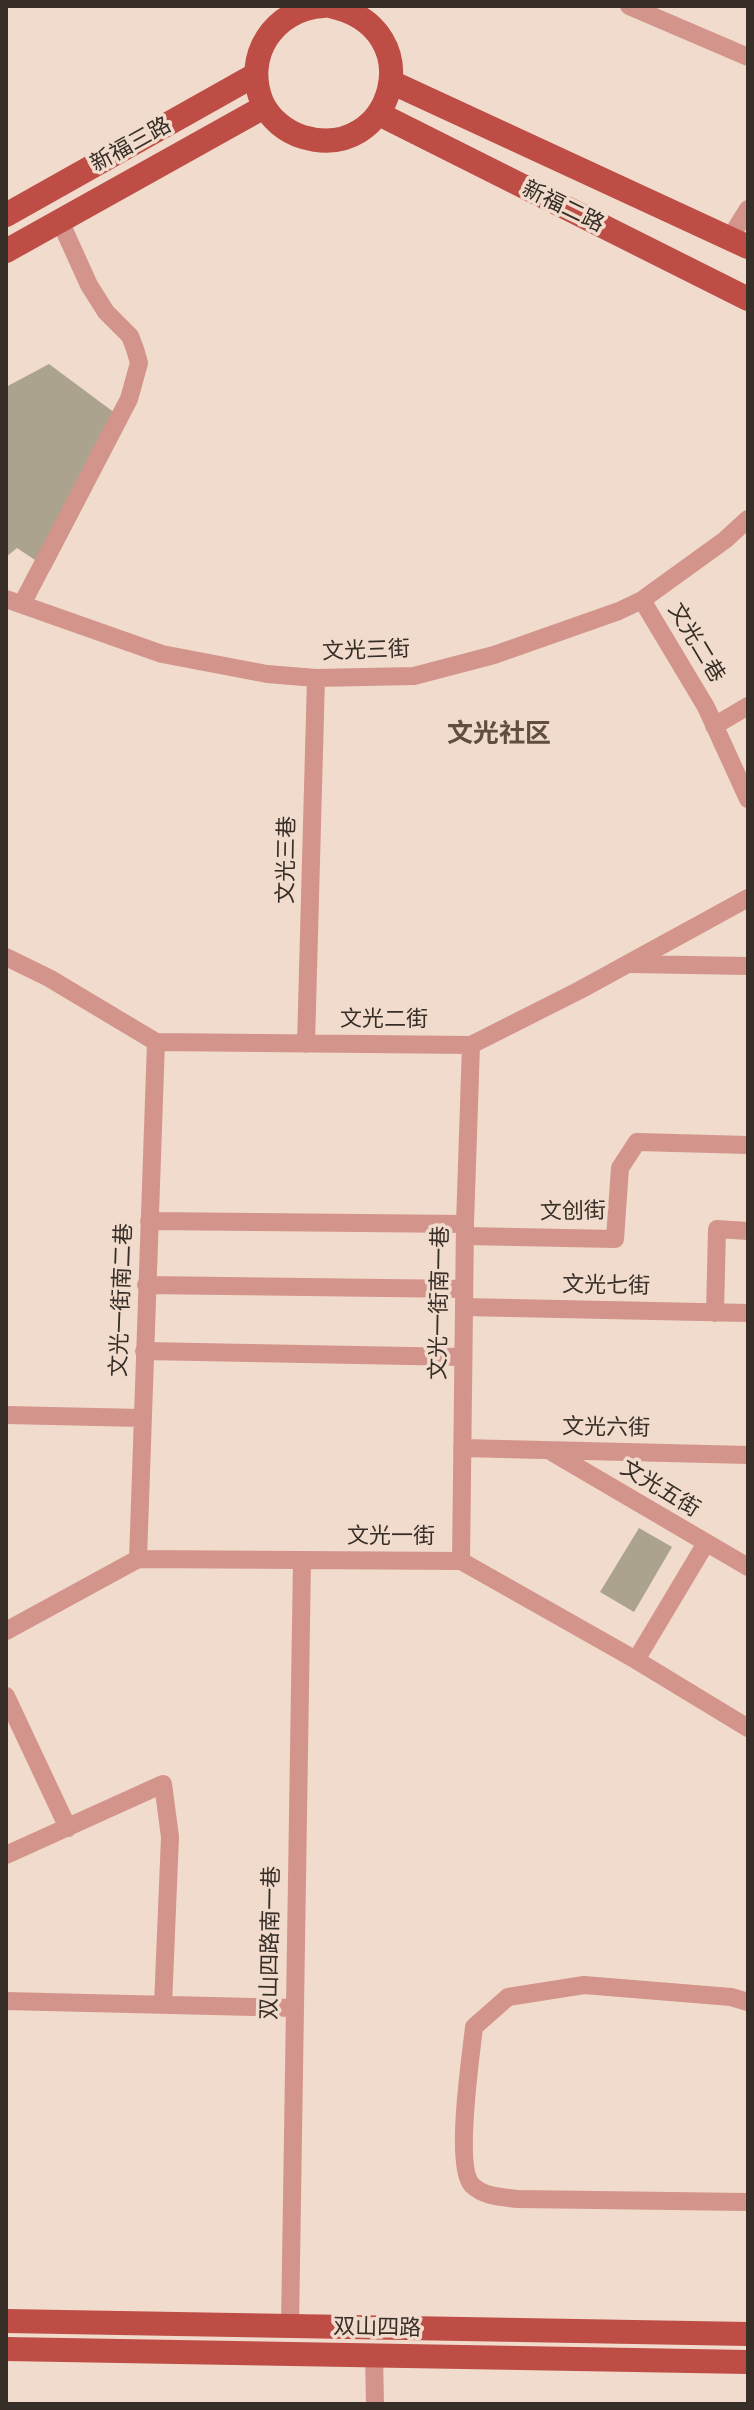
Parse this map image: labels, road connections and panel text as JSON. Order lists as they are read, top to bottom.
{
  "streets": {
    "main road": ["新福三路", "新福二路", "双山四路"],
    "street": [
      "文光二巷",
      "文光三街",
      "文光三巷",
      "文光二街",
      "文创街",
      "文光七街",
      "文光一街南二巷",
      "文光一街南一巷",
      "文光六街",
      "文光五街",
      "文光一街",
      "双山四路南一巷"
    ]
  },
  "crossings": [
    ["新福三路", "新福二路"],
    ["文光二巷", "文光三街"],
    ["文光三街", "文光三巷"],
    ["文光三巷", "文光二街"],
    ["文光二街", "文光一街南二巷"],
    ["文光二街", "文光一街南一巷"],
    ["文创街", "文光一街南一巷"],
    ["文光七街", "文光一街南二巷"],
    ["文光七街", "文光一街南一巷"],
    ["文光一街南二巷", "文光一街"],
    ["文光一街南一巷", "文光六街"],
    ["文光一街南一巷", "文光一街"],
    ["文光六街", "文光五街"],
    ["文光一街", "双山四路南一巷"],
    ["双山四路南一巷", "双山四路"]
  ],
  "districts": ["文光社区"]
}
